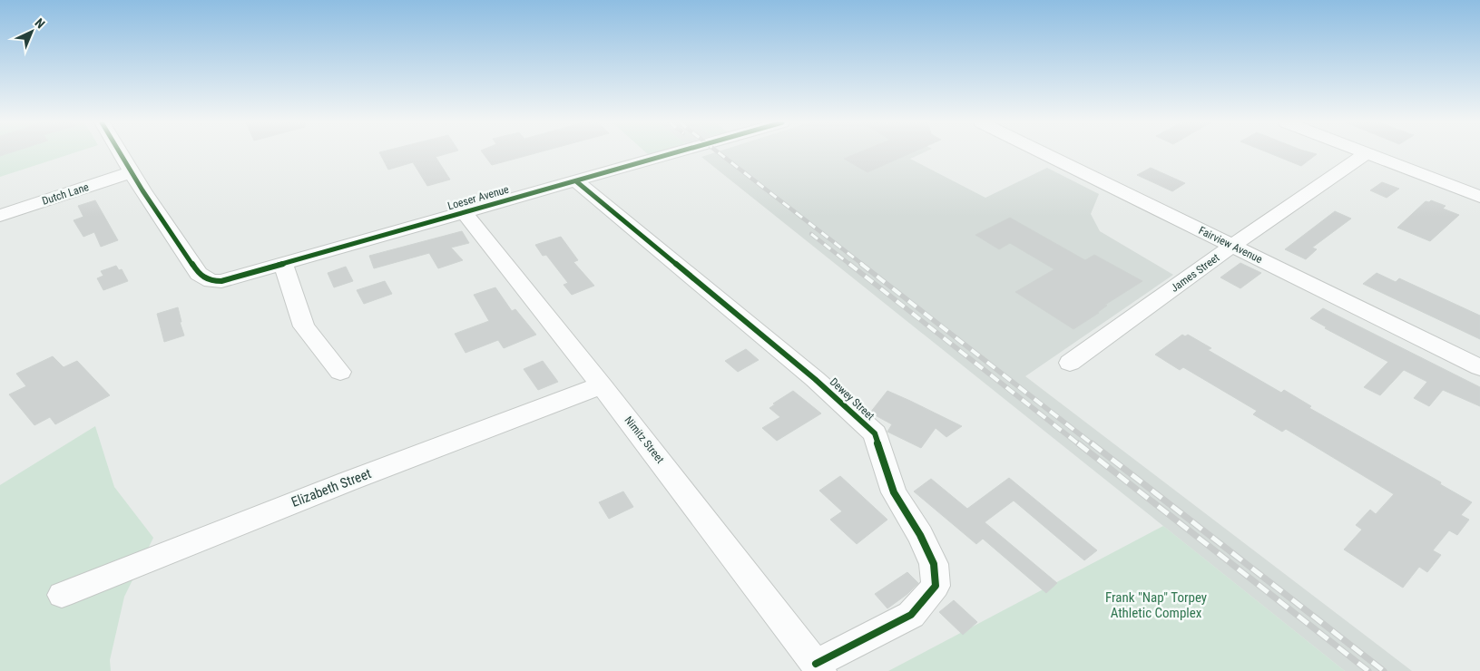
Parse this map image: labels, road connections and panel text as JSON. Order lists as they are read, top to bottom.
{
  "streets": {
    "street": [
      "Dutch Lane",
      "Loeser Avenue",
      "Fairview Avenue",
      "James Street",
      "Dewey Street",
      "Nimitz Street",
      "Elizabeth Street"
    ]
  },
  "crossings": [
    ["Dutch Lane", "Loeser Avenue"],
    ["Loeser Avenue", "Dewey Street"],
    ["Loeser Avenue", "Nimitz Street"],
    ["Fairview Avenue", "James Street"],
    ["Dewey Street", "Nimitz Street"],
    ["Nimitz Street", "Elizabeth Street"]
  ],
  "parks": ["Frank \"Nap\" Torpey Athletic Complex"],
  "north": "top right"
}
